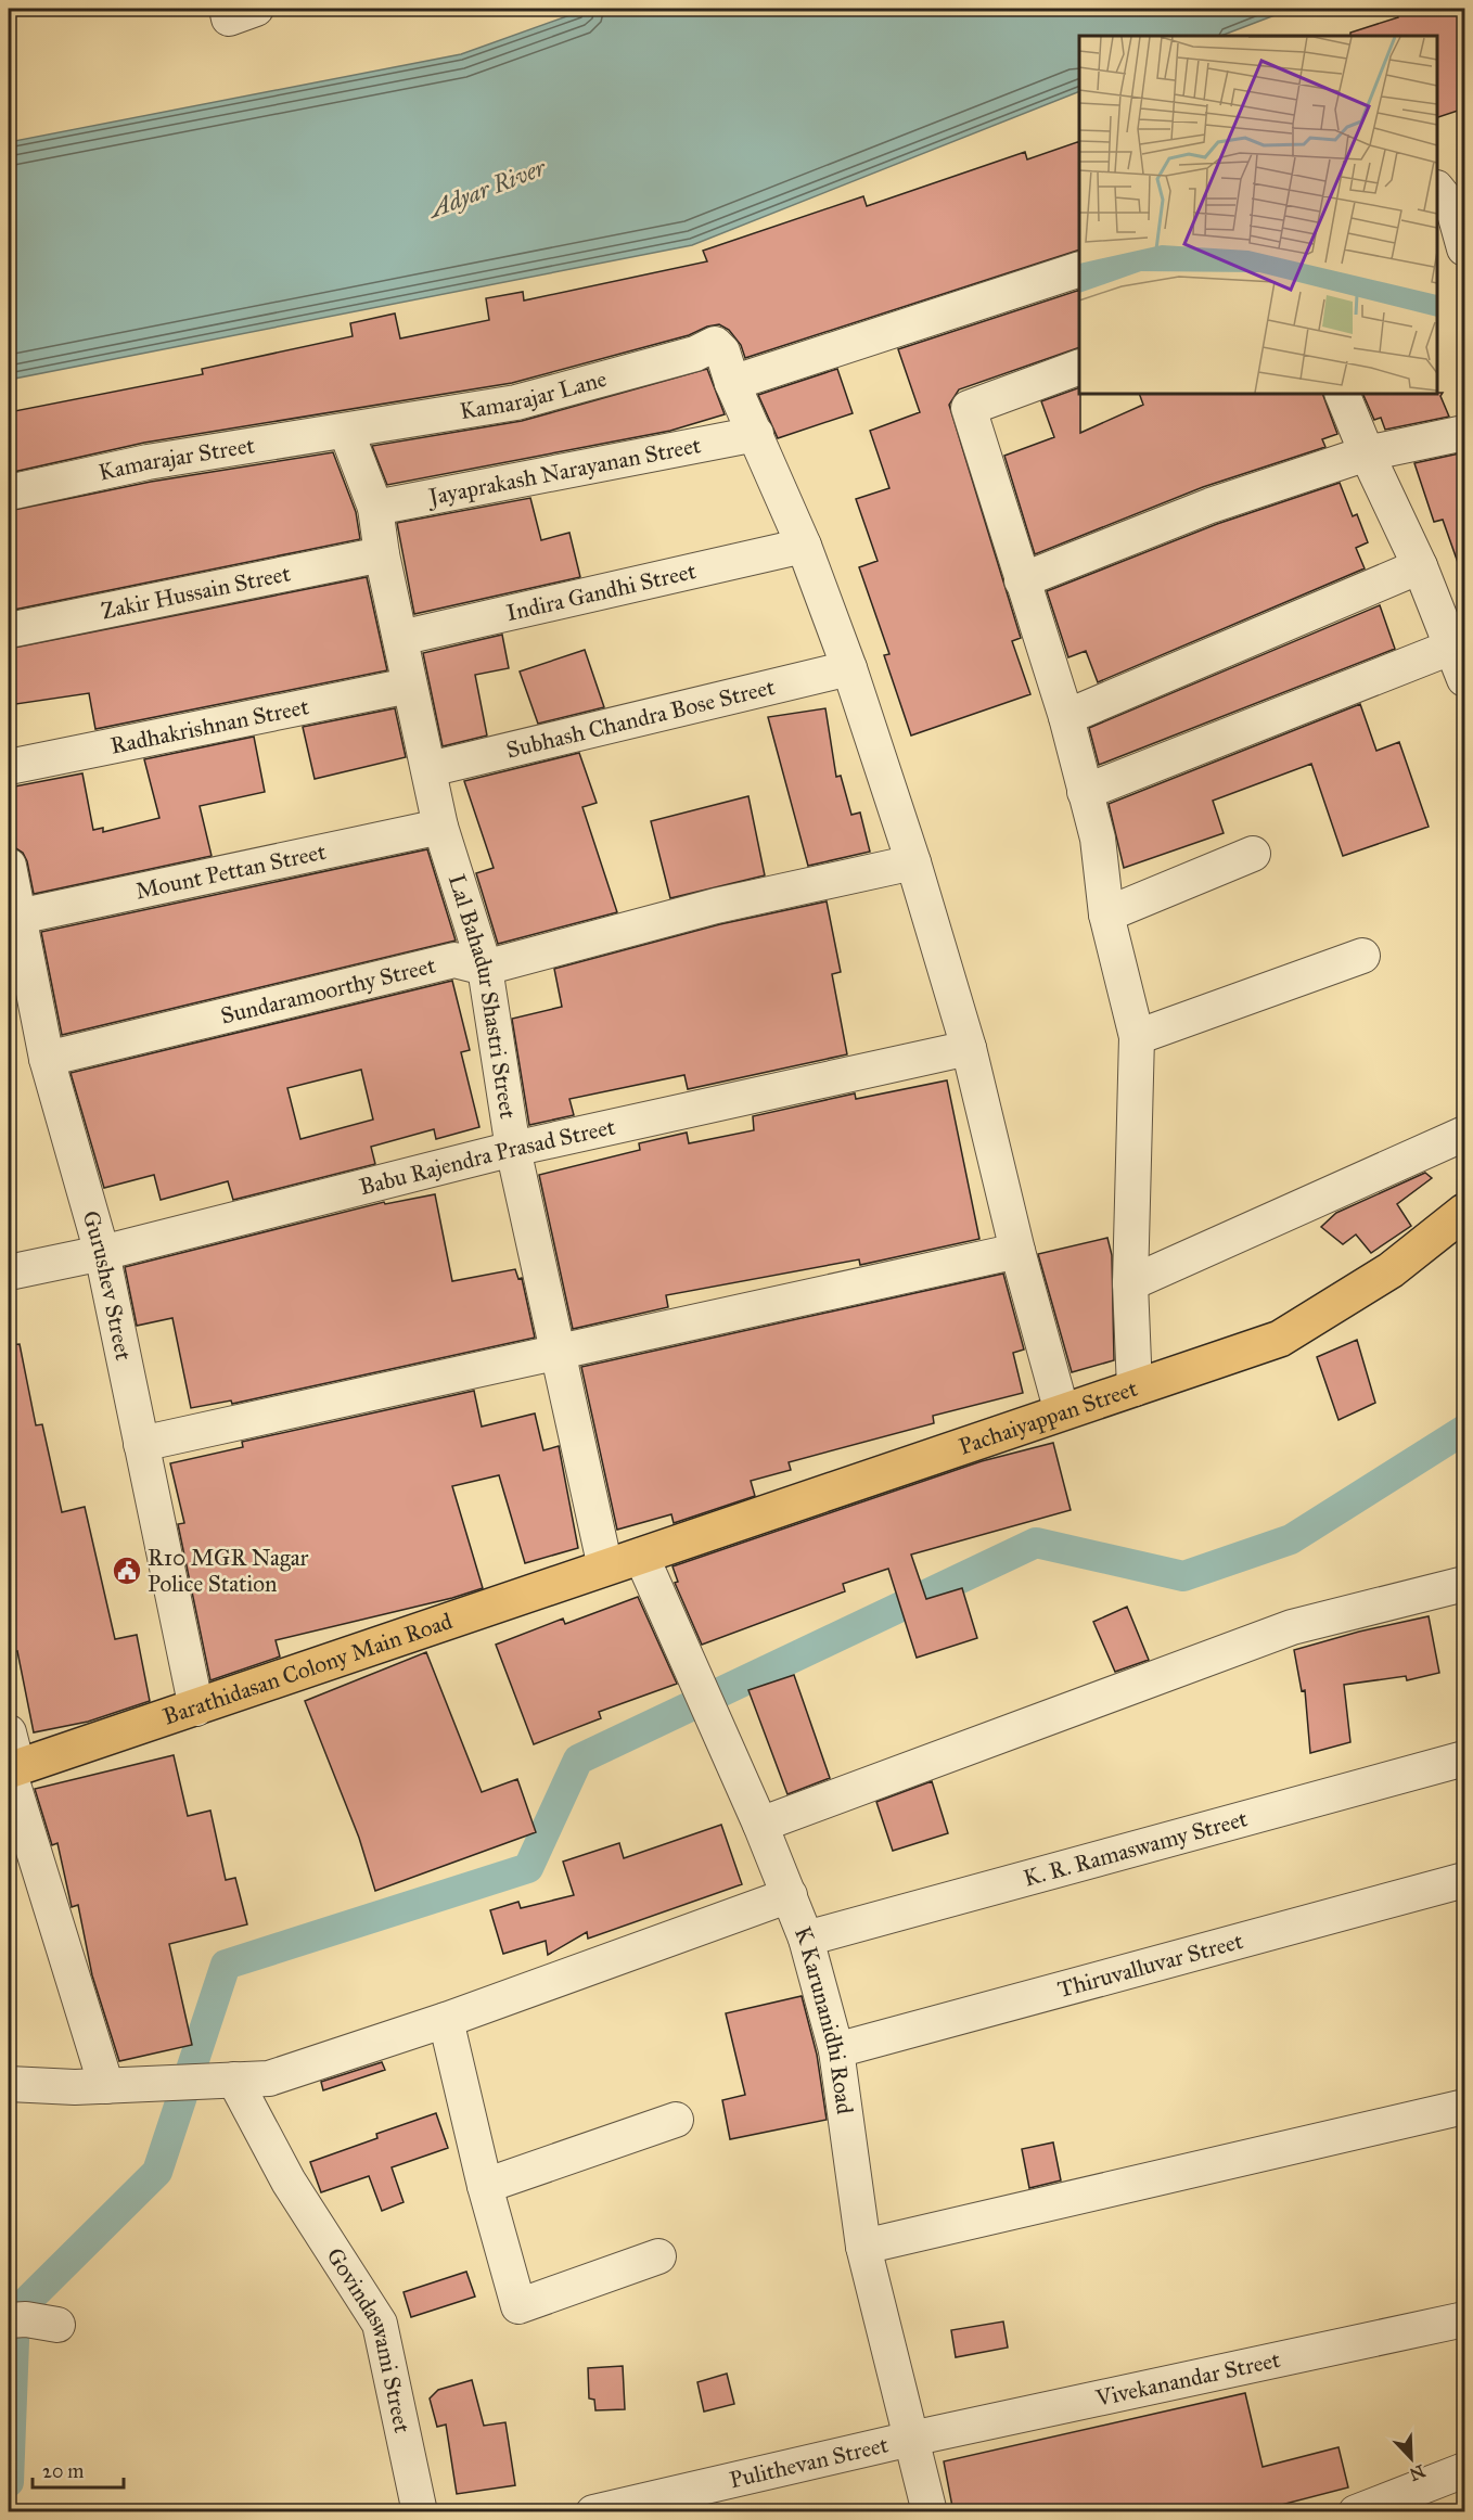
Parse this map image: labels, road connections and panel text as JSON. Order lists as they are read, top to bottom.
{
  "streets": {
    "main road": ["Pachaiyappan Street", "Barathidasan Colony Main Road"],
    "street": [
      "Kamarajar Lane",
      "Kamarajar Street",
      "Jayaprakash Narayanan Street",
      "Zakir Hussain Street",
      "Indira Gandhi Street",
      "Subhash Chandra Bose Street",
      "Radhakrishnan Street",
      "Mount Pettan Street",
      "Sundaramoorthy Street",
      "Lal Bahadur Shastri Street",
      "Babu Rajendra Prasad Street",
      "Gurushev Street",
      "K. R. Ramaswamy Street",
      "Thiruvalluvar Street",
      "K Karunanidhi Road",
      "Govindaswami Street",
      "Vivekanandar Street",
      "Pulithevan Street"
    ]
  },
  "crossings": [
    ["Kamarajar Lane", "Kamarajar Street"],
    ["Kamarajar Lane", "Lal Bahadur Shastri Street"],
    ["Kamarajar Street", "Lal Bahadur Shastri Street"],
    ["Jayaprakash Narayanan Street", "Lal Bahadur Shastri Street"],
    ["Zakir Hussain Street", "Lal Bahadur Shastri Street"],
    ["Indira Gandhi Street", "Lal Bahadur Shastri Street"],
    ["Subhash Chandra Bose Street", "Lal Bahadur Shastri Street"],
    ["Radhakrishnan Street", "Lal Bahadur Shastri Street"],
    ["Mount Pettan Street", "Lal Bahadur Shastri Street"],
    ["Mount Pettan Street", "Gurushev Street"],
    ["Sundaramoorthy Street", "Lal Bahadur Shastri Street"],
    ["Sundaramoorthy Street", "Gurushev Street"],
    ["Lal Bahadur Shastri Street", "Babu Rajendra Prasad Street"],
    ["Lal Bahadur Shastri Street", "Pachaiyappan Street"],
    ["Lal Bahadur Shastri Street", "Barathidasan Colony Main Road"],
    ["Babu Rajendra Prasad Street", "Gurushev Street"],
    ["Gurushev Street", "Barathidasan Colony Main Road"],
    ["Pachaiyappan Street", "Barathidasan Colony Main Road"],
    ["Pachaiyappan Street", "K Karunanidhi Road"],
    ["K. R. Ramaswamy Street", "K Karunanidhi Road"],
    ["Thiruvalluvar Street", "K Karunanidhi Road"],
    ["K Karunanidhi Road", "Vivekanandar Street"],
    ["K Karunanidhi Road", "Pulithevan Street"],
    ["Vivekanandar Street", "Pulithevan Street"]
  ],
  "water": ["Adyar River"],
  "places": {
    "public building": ["R10 MGR Nagar Police Station"]
  },
  "scale_bar": "20 m",
  "north": "bottom right"
}
